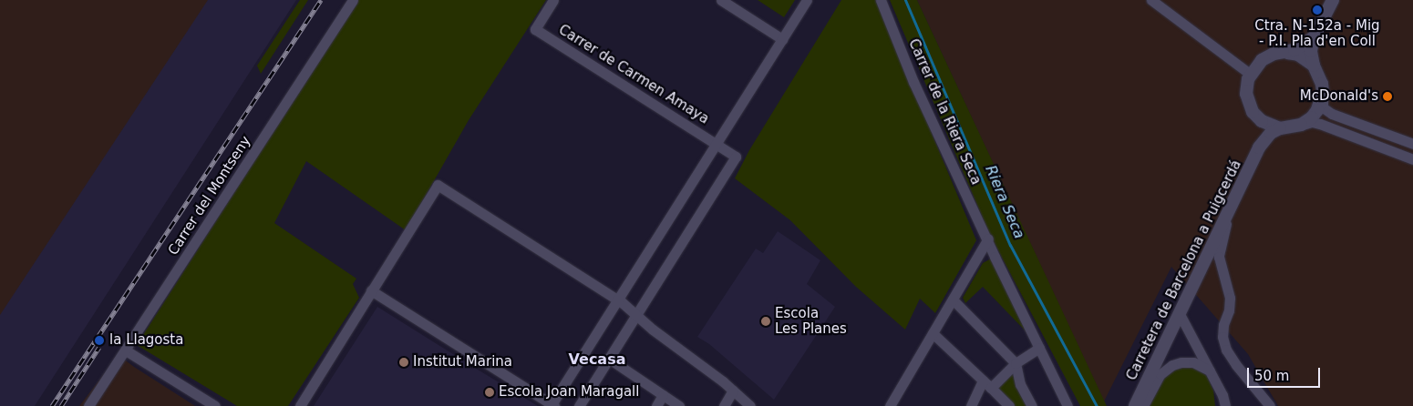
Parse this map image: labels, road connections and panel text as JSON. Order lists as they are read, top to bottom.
{
  "streets": {
    "main road": ["Carretera de Barcelona a Puigcerdá"],
    "street": ["Carrer de Carmen Amaya", "Carrer de la Riera Seca", "Carrer del Montseny"]
  },
  "districts": ["Vecasa"],
  "water": ["Riera Seca"],
  "places": [
    "Ctra. N-152a - Mig - P.I. Pla d'en Coll",
    "McDonald's",
    "Escola Les Planes",
    "la Llagosta",
    "Institut Marina",
    "Escola Joan Maragall"
  ],
  "scale_bar": "50 m"
}
